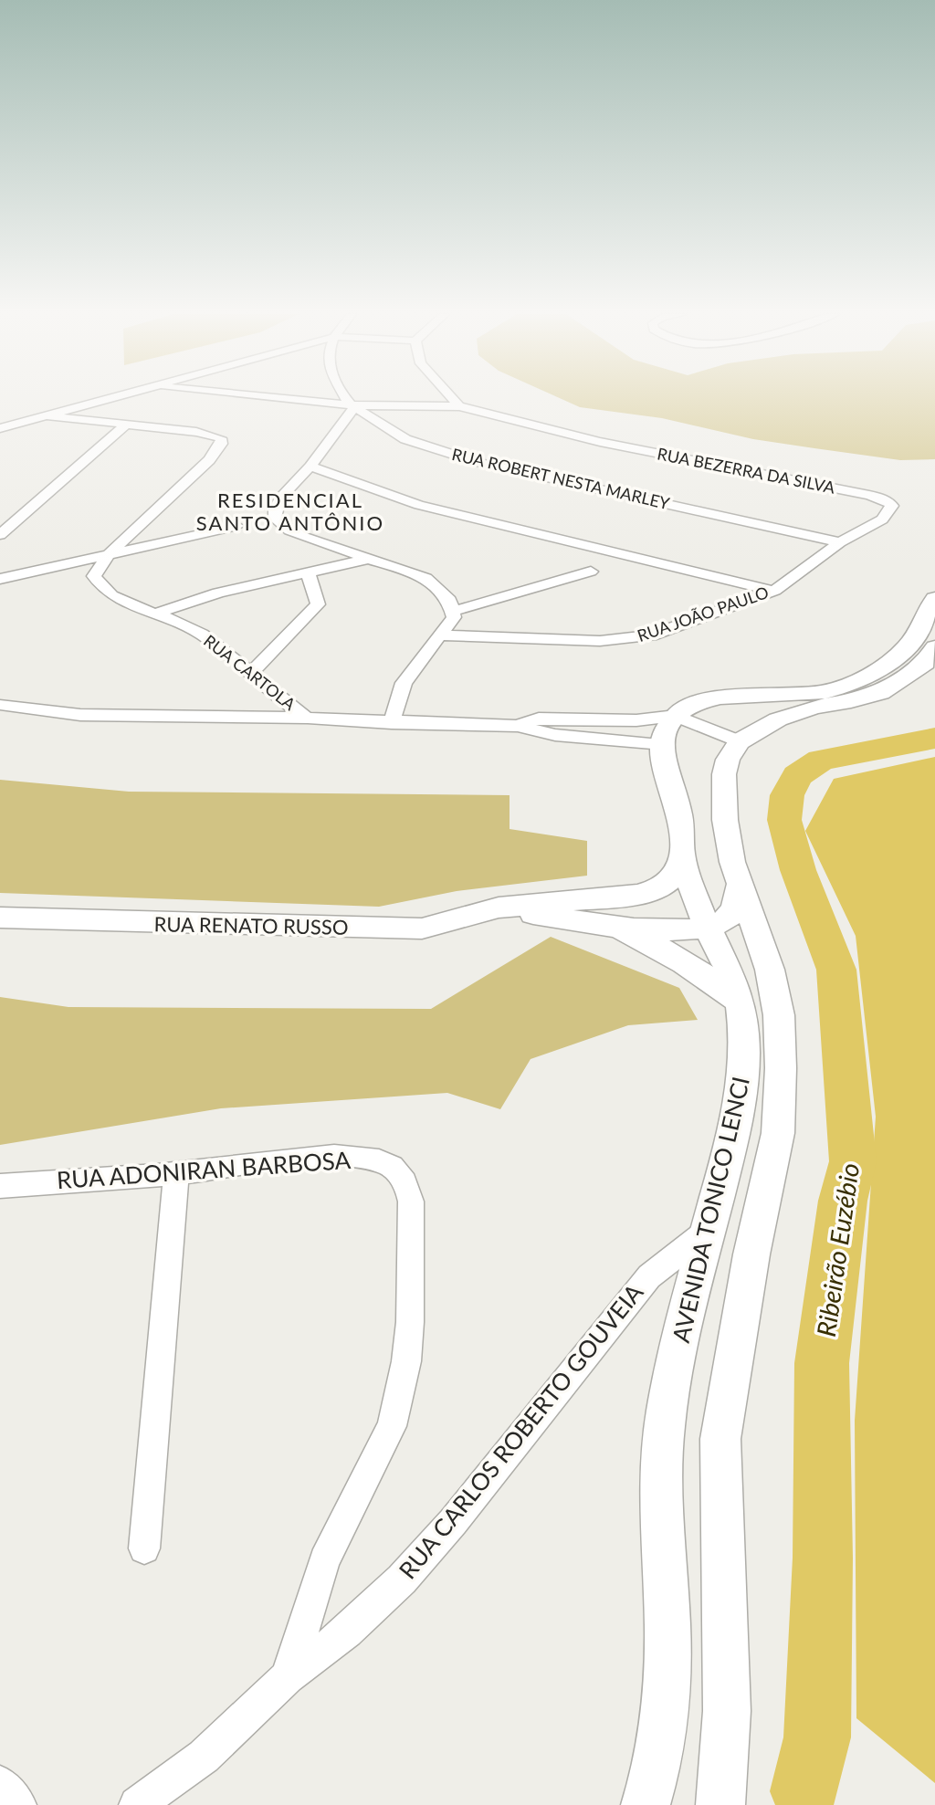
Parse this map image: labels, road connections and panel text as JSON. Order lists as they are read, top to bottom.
{
  "streets": {
    "main road": ["RUA RENATO RUSSO", "AVENIDA TONICO LENCI"],
    "street": [
      "RUA BEZERRA DA SILVA",
      "RUA ROBERT NESTA MARLEY",
      "RUA JOÃO PAULO",
      "RUA CARTOLA",
      "RUA ADONIRAN BARBOSA",
      "RUA CARLOS ROBERTO GOUVEIA"
    ]
  },
  "crossings": [
    ["RUA BEZERRA DA SILVA", "RUA ROBERT NESTA MARLEY"],
    ["RUA BEZERRA DA SILVA", "RUA JOÃO PAULO"],
    ["RUA ROBERT NESTA MARLEY", "RUA JOÃO PAULO"],
    ["RUA RENATO RUSSO", "AVENIDA TONICO LENCI"],
    ["RUA ADONIRAN BARBOSA", "RUA CARLOS ROBERTO GOUVEIA"],
    ["AVENIDA TONICO LENCI", "RUA CARLOS ROBERTO GOUVEIA"]
  ],
  "districts": ["RESIDENCIAL SANTO ANTÔNIO"],
  "water": ["Ribeirão Euzébio"]
}
